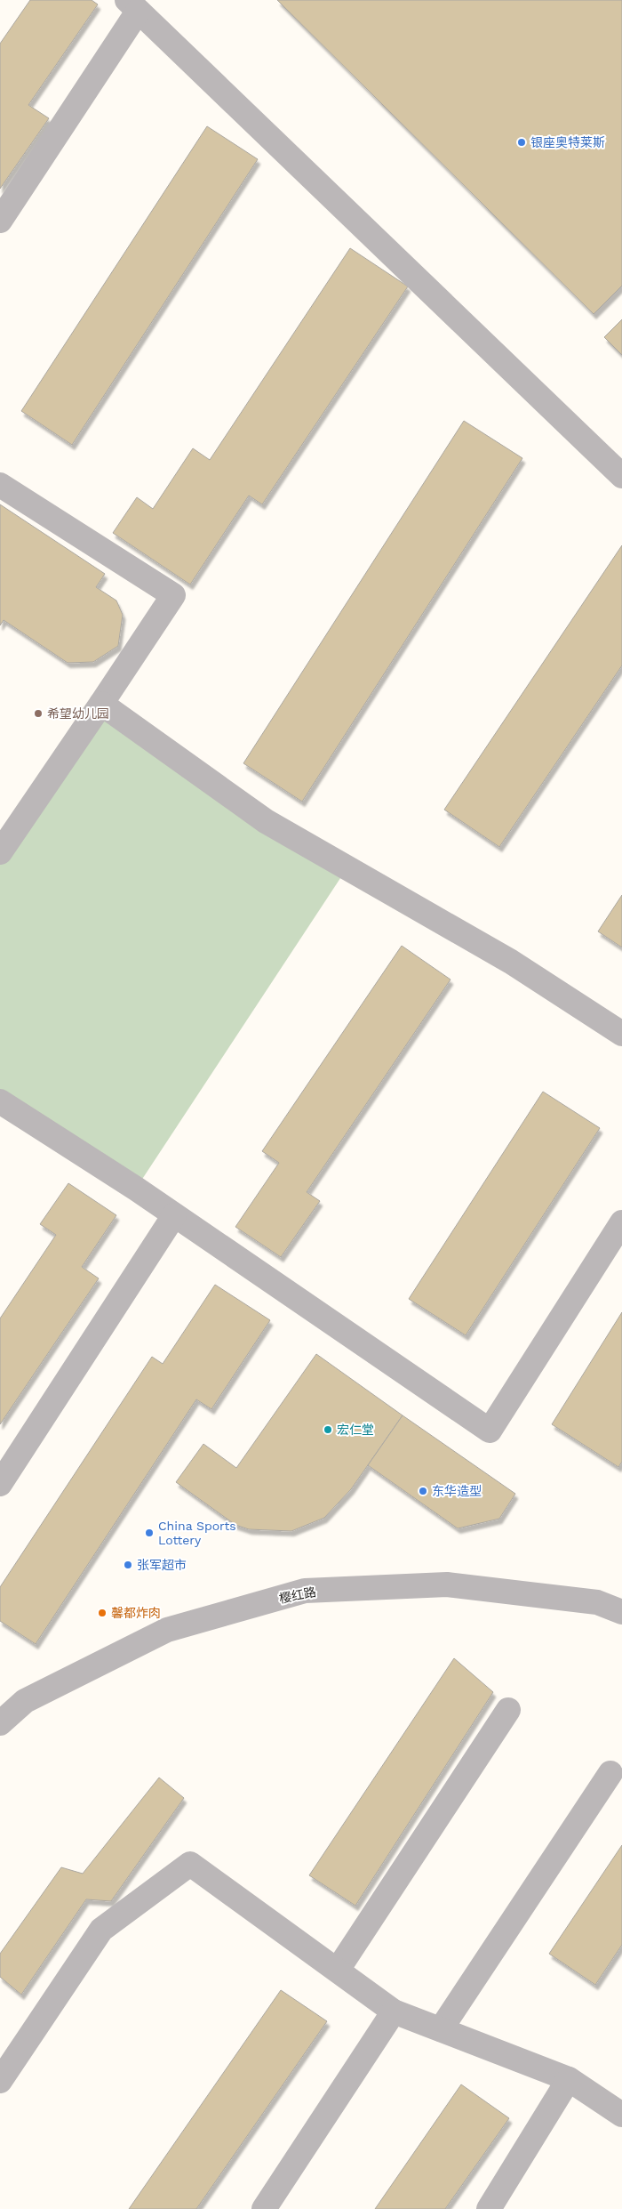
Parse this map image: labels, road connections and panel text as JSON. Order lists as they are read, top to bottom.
{
  "streets": {
    "street": ["樱红路"]
  },
  "places": [
    "银座奥特莱斯",
    "希望幼儿园",
    "宏仁堂",
    "东华造型",
    "China Sports Lottery",
    "张军超市",
    "馨都炸肉"
  ]
}
